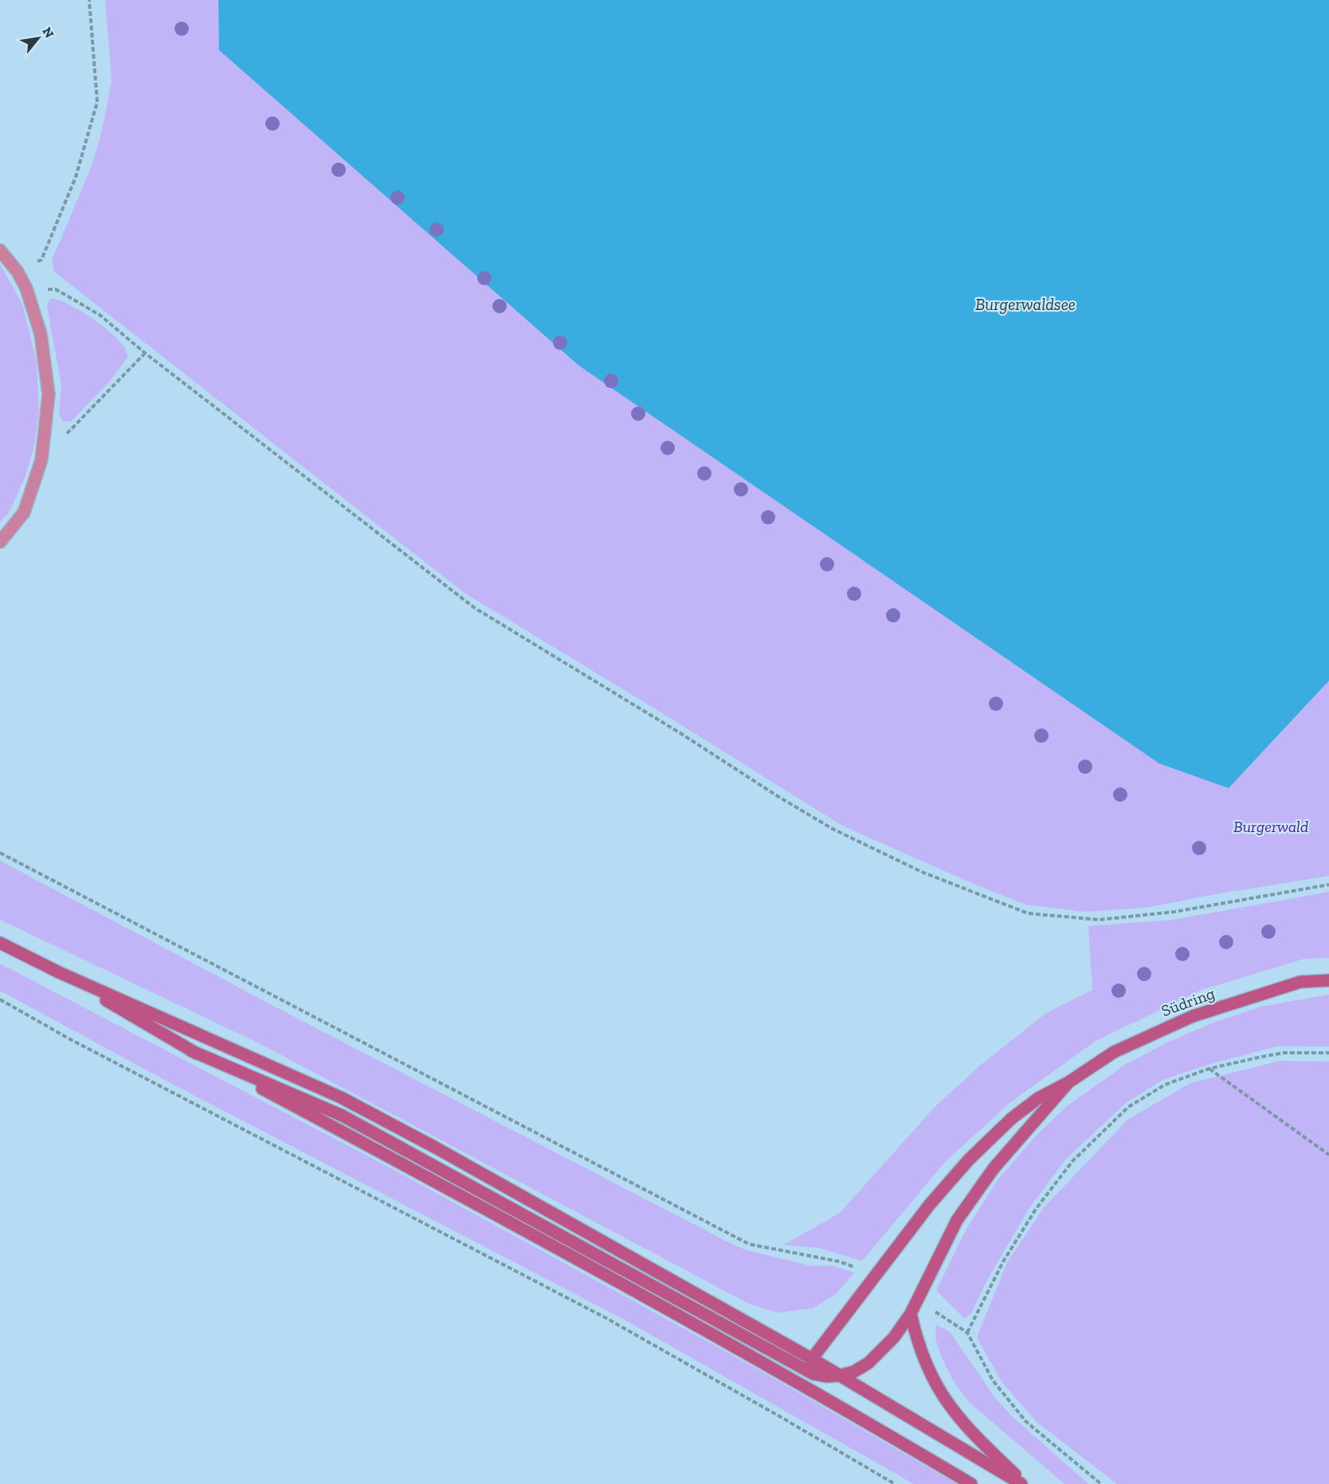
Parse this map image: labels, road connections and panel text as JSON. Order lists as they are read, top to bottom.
{
  "streets": {
    "main road": ["Südring"]
  },
  "water": ["Burgerwaldsee"],
  "parks": ["Burgerwald"],
  "north": "top right"
}
